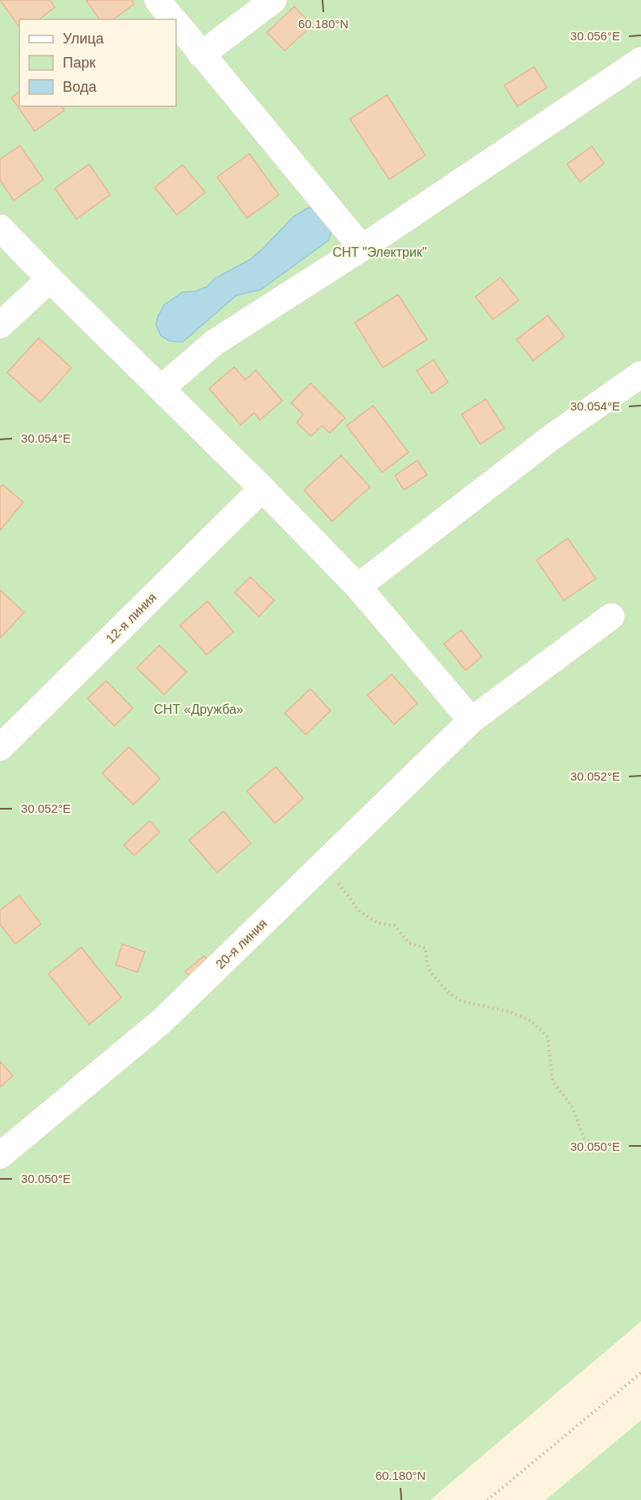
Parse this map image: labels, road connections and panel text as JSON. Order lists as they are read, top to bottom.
{
  "streets": {
    "street": ["12-я линия", "20-я линия"]
  },
  "parks": ["СНТ \"Электрик\"", "СНТ «Дружба»"],
  "legend": ["Улица", "Парк", "Вода"],
  "coordinates": [
    "60.180°N",
    "30.056°E",
    "30.054°E",
    "30.052°E",
    "30.050°E"
  ]
}
